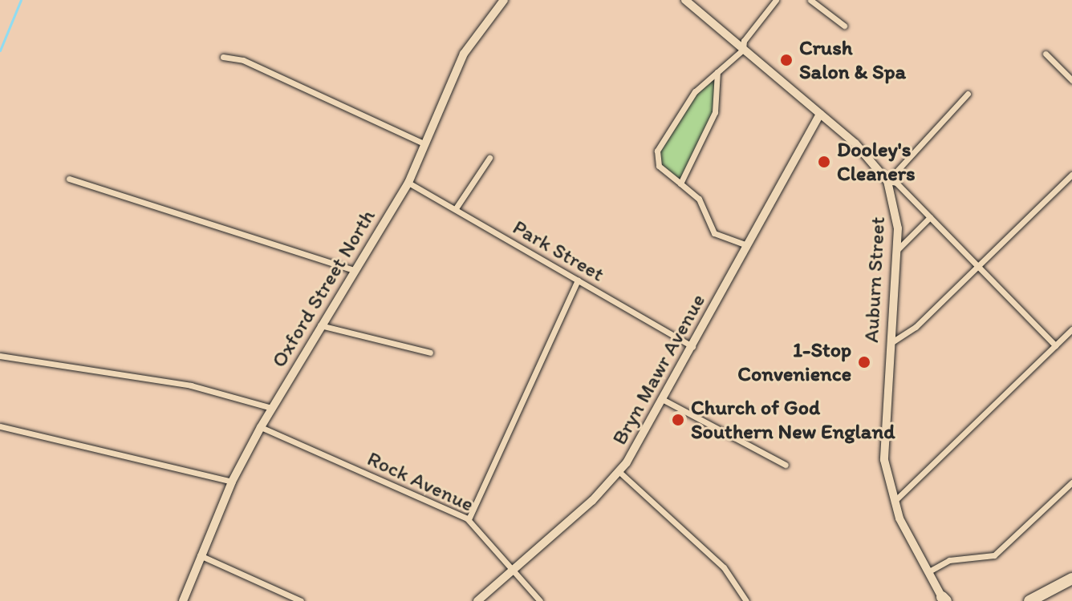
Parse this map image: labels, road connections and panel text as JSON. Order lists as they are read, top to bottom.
{
  "streets": {
    "main road": ["Auburn Street", "Oxford Street North", "Bryn Mawr Avenue"],
    "street": ["Park Street", "Rock Avenue"]
  },
  "crossings": [
    ["Park Street", "Oxford Street North"],
    ["Park Street", "Bryn Mawr Avenue"],
    ["Auburn Street", "Bryn Mawr Avenue"],
    ["Oxford Street North", "Rock Avenue"],
    ["Bryn Mawr Avenue", "Rock Avenue"]
  ],
  "places": [
    "Crush Salon & Spa",
    "Dooley's Cleaners",
    "1-Stop Convenience",
    "Church of God Southern New England"
  ]
}
